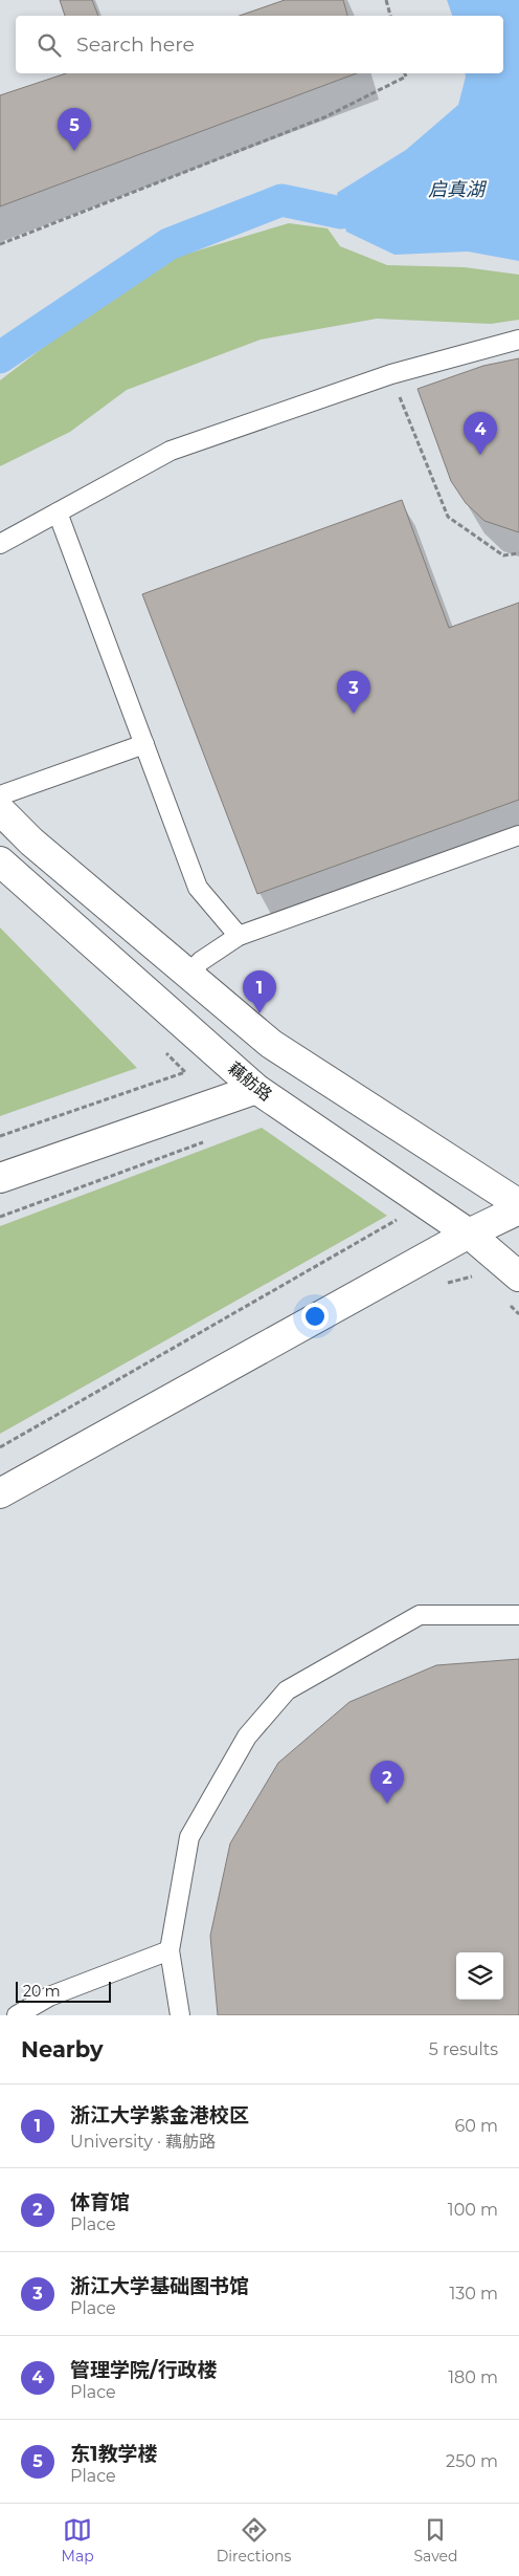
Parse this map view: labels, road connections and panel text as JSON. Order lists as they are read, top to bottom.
{
  "streets": {
    "street": ["藕舫路"]
  },
  "water": ["启真湖"],
  "scale_bar": "20 m",
  "page": {
    "search": "Search here",
    "pins": [
      "5",
      "4",
      "3",
      "1",
      "2"
    ],
    "scale": "20 m",
    "heading": ["Nearby", "5 results"],
    "list": [
      {
        "mark": "1",
        "name": "浙江大学紫金港校区",
        "note": "University · 藕舫路",
        "value": "60 m"
      },
      {
        "mark": "2",
        "name": "体育馆",
        "note": "Place",
        "value": "100 m"
      },
      {
        "mark": "3",
        "name": "浙江大学基础图书馆",
        "note": "Place",
        "value": "130 m"
      },
      {
        "mark": "4",
        "name": "管理学院/行政楼",
        "note": "Place",
        "value": "180 m"
      },
      {
        "mark": "5",
        "name": "东1教学楼",
        "note": "Place",
        "value": "250 m"
      }
    ],
    "nav": ["Map", "Directions", "Saved"]
  }
}
